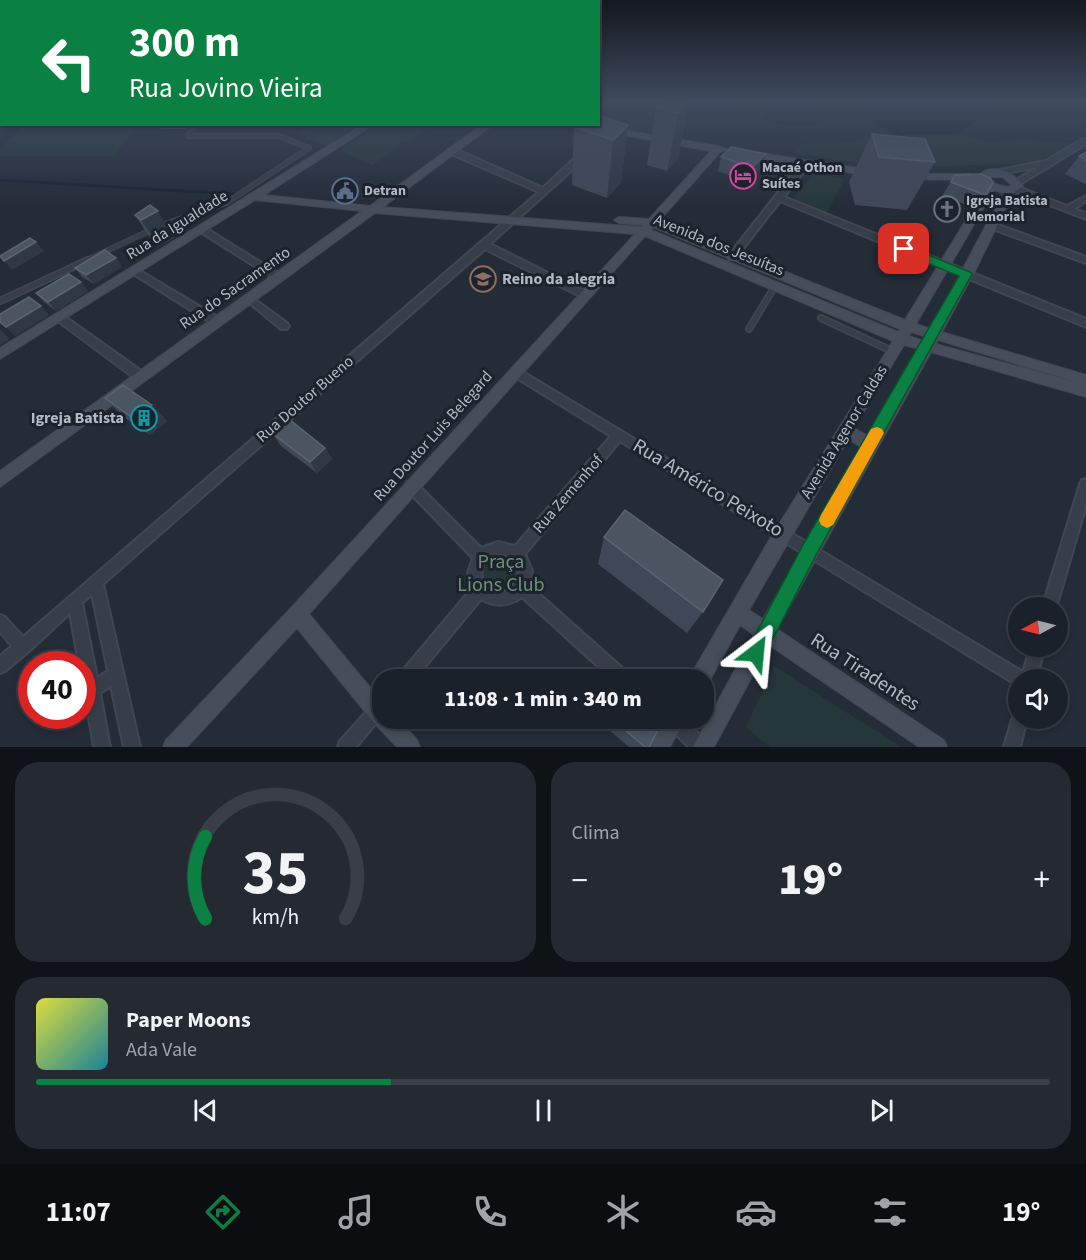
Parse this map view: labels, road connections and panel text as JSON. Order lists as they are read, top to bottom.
{
  "streets": {
    "street": [
      "Rua da Igualdade",
      "Avenida dos Jesuítas",
      "Rua do Sacramento",
      "Rua Doutor Bueno",
      "Avenida Agenor Caldas",
      "Rua Doutor Luis Belegard",
      "Rua Américo Peixoto",
      "Rua Zemenhof",
      "Rua Tiradentes"
    ]
  },
  "crossings": [
    ["Rua da Igualdade", "Avenida dos Jesuítas"],
    ["Avenida dos Jesuítas", "Rua do Sacramento"],
    ["Avenida dos Jesuítas", "Rua Doutor Bueno"],
    ["Avenida dos Jesuítas", "Avenida Agenor Caldas"],
    ["Avenida dos Jesuítas", "Rua Doutor Luis Belegard"],
    ["Rua Doutor Bueno", "Rua Doutor Luis Belegard"],
    ["Avenida Agenor Caldas", "Rua Américo Peixoto"],
    ["Avenida Agenor Caldas", "Rua Tiradentes"],
    ["Rua Doutor Luis Belegard", "Rua Américo Peixoto"],
    ["Rua Américo Peixoto", "Rua Zemenhof"]
  ],
  "parks": ["Praça Lions Club"],
  "places": {
    "hotel": ["Macaé Othon Suítes"],
    "public building": ["Detran"],
    "church": ["Igreja Batista Memorial"],
    "school or university": ["Reino da alegria"],
    "building": ["Igreja Batista"]
  },
  "north": "left",
  "page": {
    "turn": ["300 m", "Rua Jovino Vieira"],
    "limit": "40",
    "trip": "11:08 · 1 min · 340 m",
    "tile": "Clima",
    "heat": ["−", "19°", "+"],
    "song": ["Paper Moons", "Ada Vale"],
    "tabs": ["11:07", "19°"],
    "gauge": ["35", "km/h"]
  }
}
